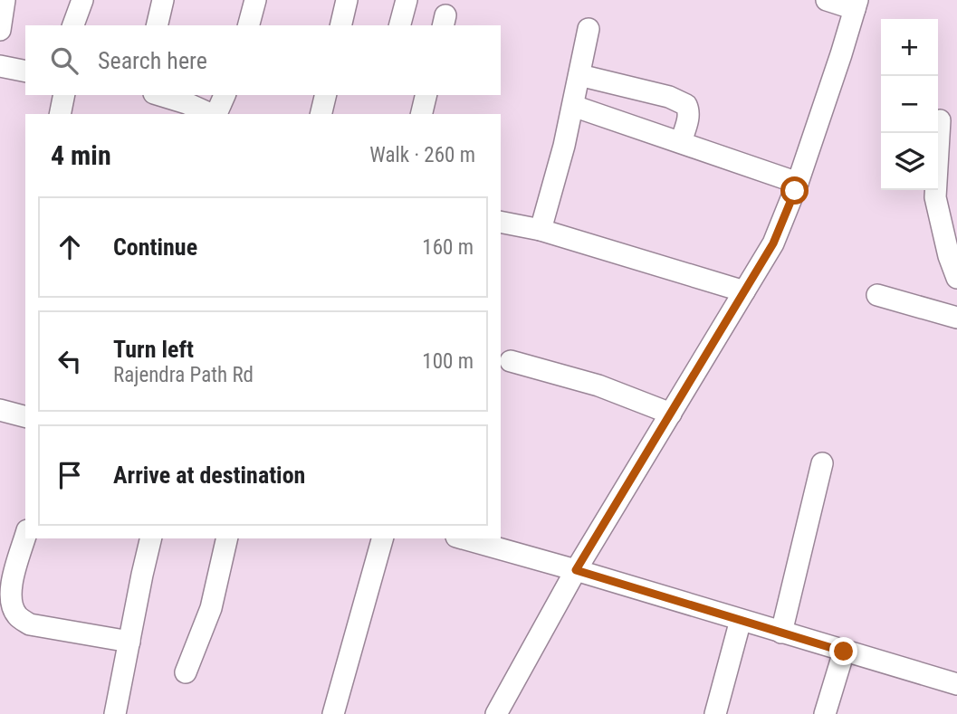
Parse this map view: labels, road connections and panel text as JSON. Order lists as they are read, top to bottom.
{
  "page": {
    "map_buttons": ["+", "−"],
    "search": "Search here",
    "heading": ["4 min", "Walk · 260 m"],
    "list": [
      ["Continue", "160 m"],
      ["Turn left", "Rajendra Path Rd", "100 m"],
      "Arrive at destination"
    ]
  }
}
